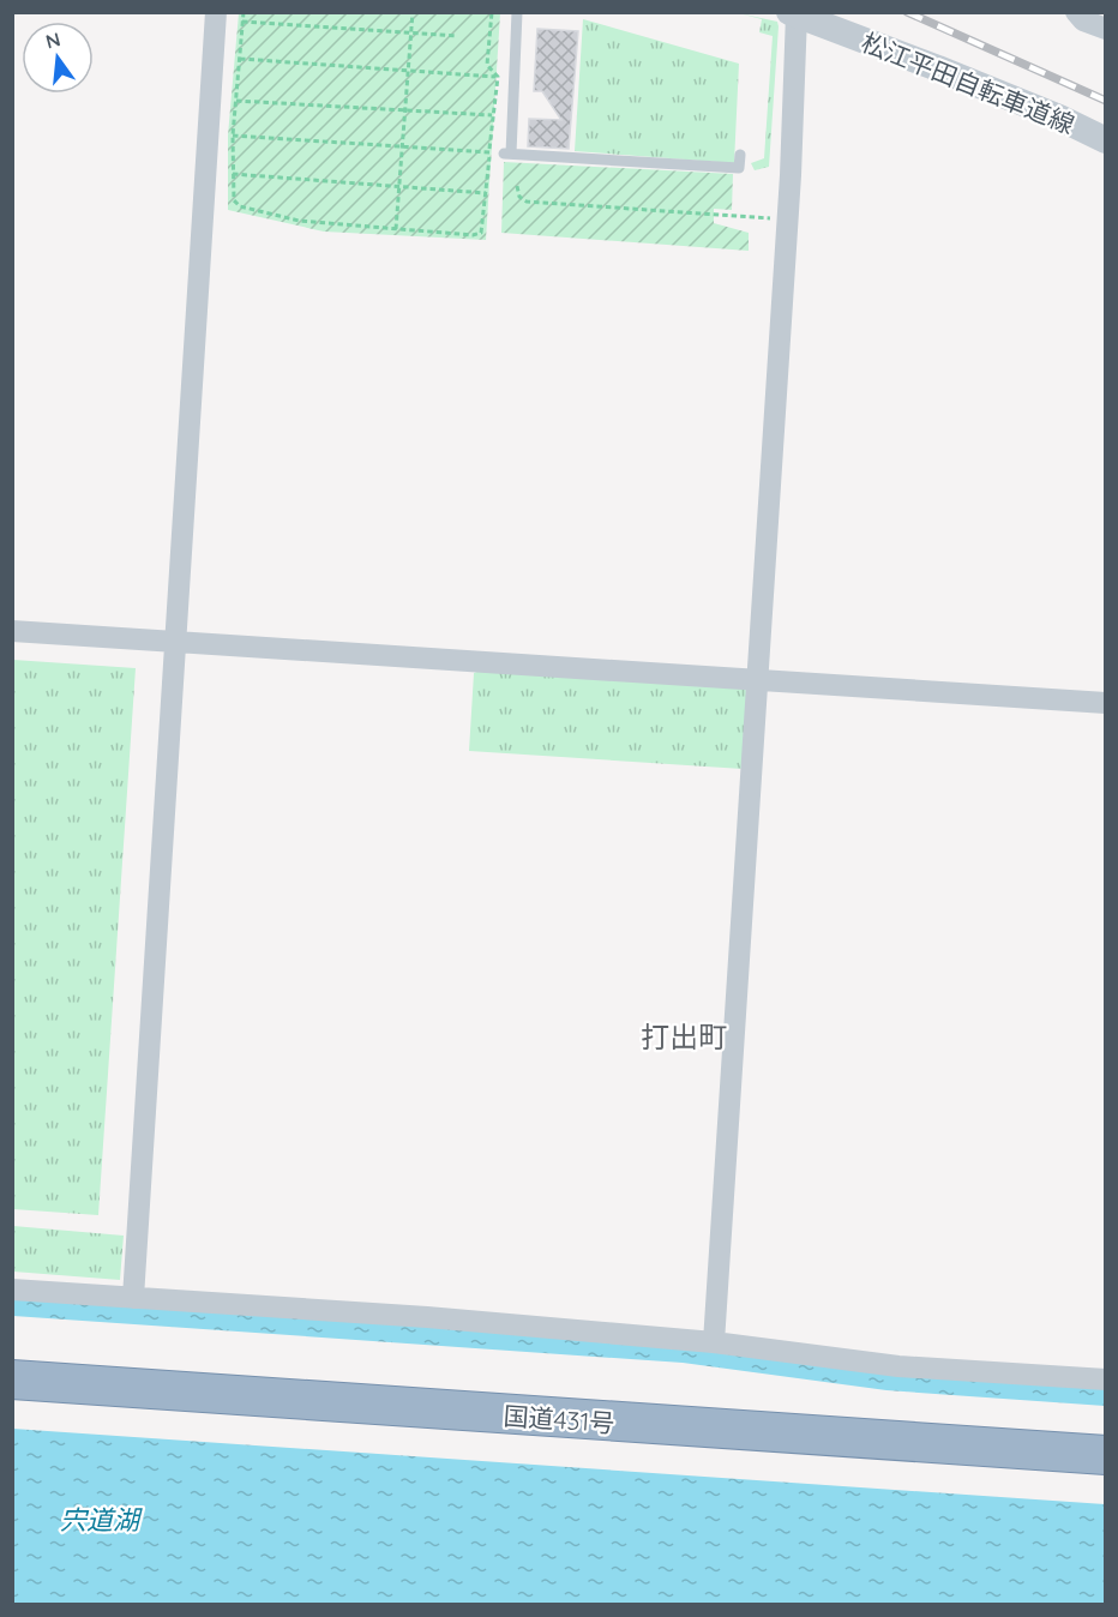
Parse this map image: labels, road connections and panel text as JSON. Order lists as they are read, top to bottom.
{
  "streets": {
    "highway": ["国道431号"],
    "street": ["松江平田自転車道線"]
  },
  "districts": ["打出町"],
  "water": ["宍道湖"],
  "north": "top"
}
